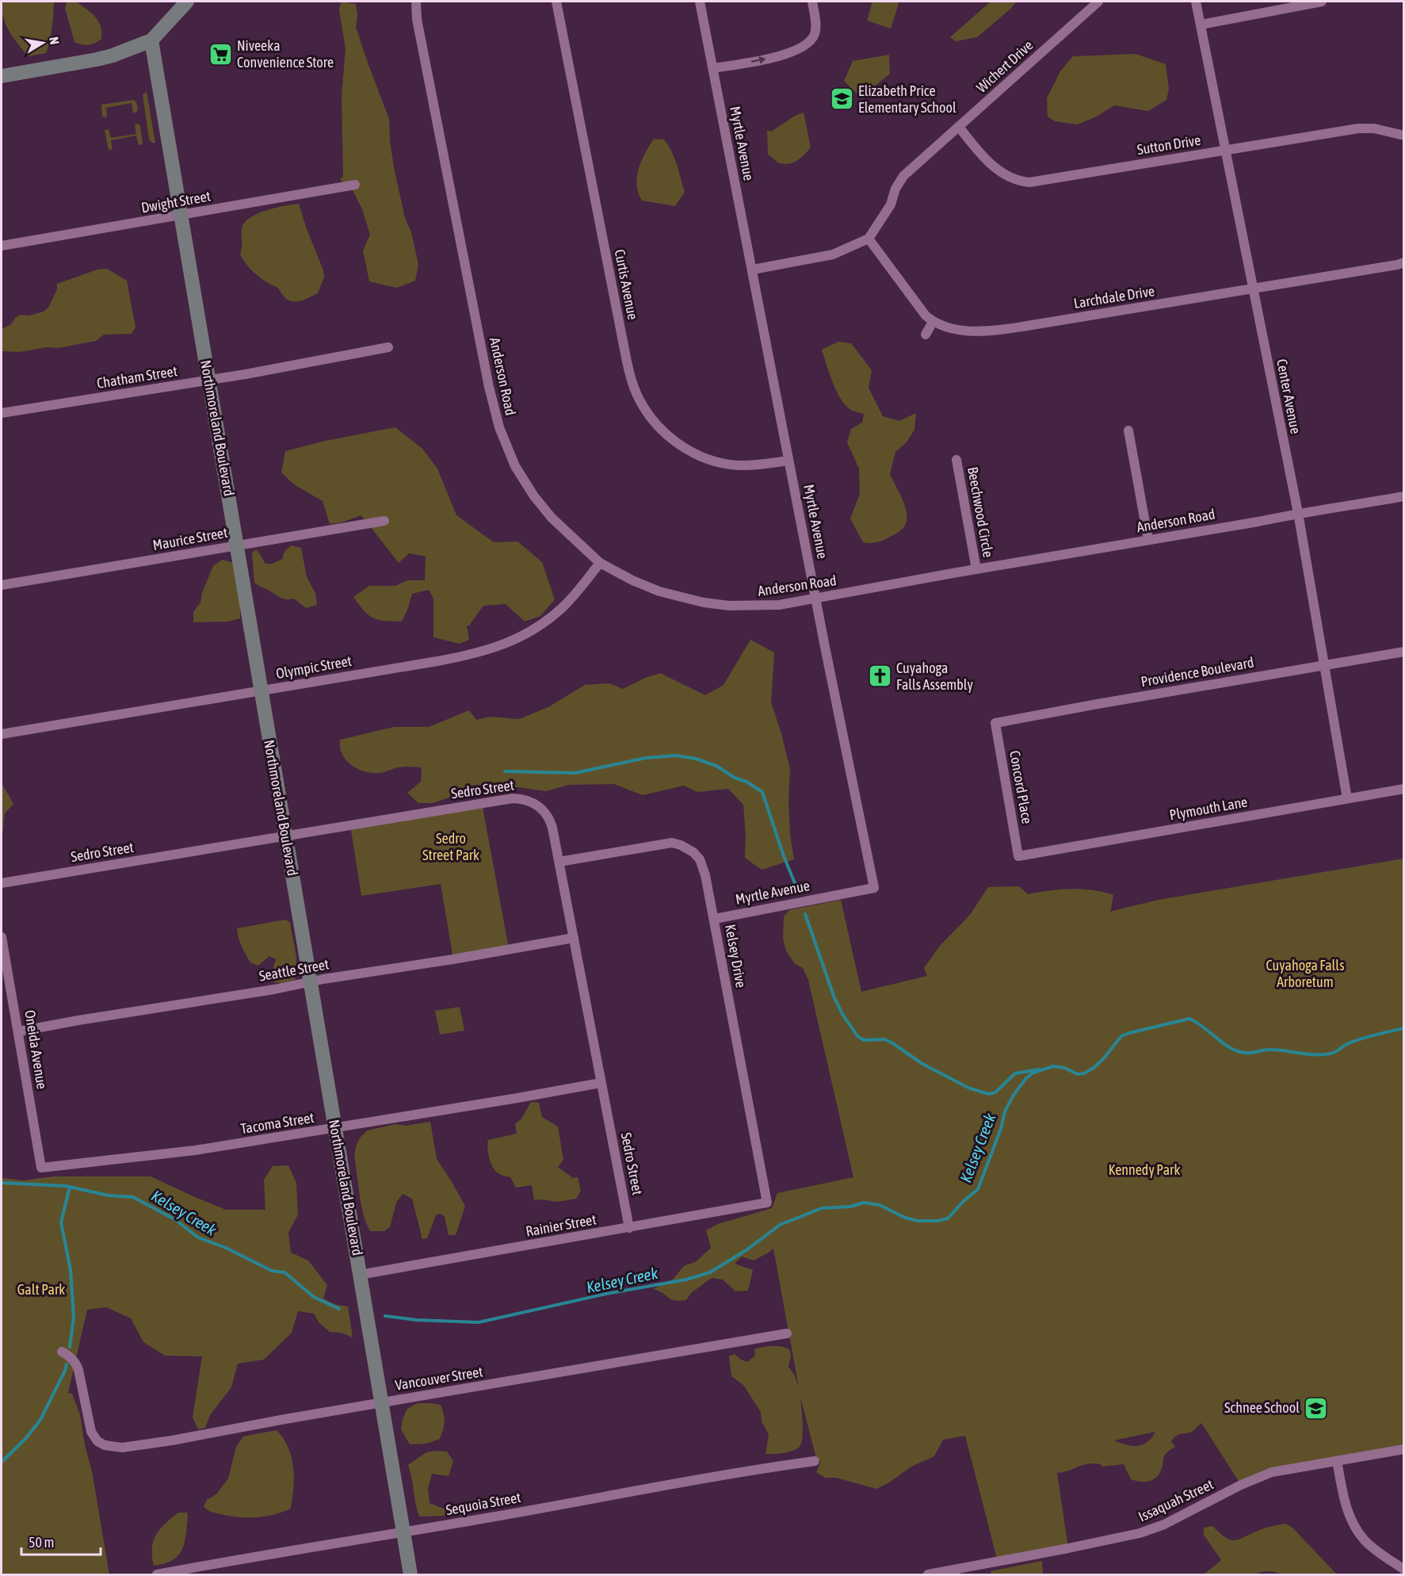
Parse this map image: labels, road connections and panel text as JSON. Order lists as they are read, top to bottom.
{
  "streets": {
    "street": [
      "Wichert Drive",
      "Myrtle Avenue",
      "Sutton Drive",
      "Dwight Street",
      "Curtis Avenue",
      "Larchdale Drive",
      "Anderson Road",
      "Chatham Street",
      "Center Avenue",
      "Northmoreland Boulevard",
      "Beechwood Circle",
      "Maurice Street",
      "Olympic Street",
      "Providence Boulevard",
      "Concord Place",
      "Sedro Street",
      "Plymouth Lane",
      "Kelsey Drive",
      "Seattle Street",
      "Oneida Avenue",
      "Tacoma Street",
      "Rainier Street",
      "Vancouver Street",
      "Issaquah Street",
      "Sequoia Street"
    ]
  },
  "crossings": [
    ["Wichert Drive", "Sutton Drive"],
    ["Myrtle Avenue", "Curtis Avenue"],
    ["Myrtle Avenue", "Anderson Road"],
    ["Myrtle Avenue", "Kelsey Drive"],
    ["Sutton Drive", "Center Avenue"],
    ["Dwight Street", "Northmoreland Boulevard"],
    ["Larchdale Drive", "Center Avenue"],
    ["Anderson Road", "Center Avenue"],
    ["Anderson Road", "Beechwood Circle"],
    ["Anderson Road", "Olympic Street"],
    ["Chatham Street", "Northmoreland Boulevard"],
    ["Center Avenue", "Providence Boulevard"],
    ["Center Avenue", "Plymouth Lane"],
    ["Northmoreland Boulevard", "Maurice Street"],
    ["Northmoreland Boulevard", "Olympic Street"],
    ["Northmoreland Boulevard", "Sedro Street"],
    ["Northmoreland Boulevard", "Seattle Street"],
    ["Northmoreland Boulevard", "Tacoma Street"],
    ["Northmoreland Boulevard", "Rainier Street"],
    ["Northmoreland Boulevard", "Vancouver Street"],
    ["Northmoreland Boulevard", "Sequoia Street"],
    ["Providence Boulevard", "Concord Place"],
    ["Concord Place", "Plymouth Lane"],
    ["Sedro Street", "Kelsey Drive"],
    ["Sedro Street", "Seattle Street"],
    ["Sedro Street", "Tacoma Street"],
    ["Sedro Street", "Rainier Street"],
    ["Kelsey Drive", "Rainier Street"],
    ["Seattle Street", "Oneida Avenue"],
    ["Oneida Avenue", "Tacoma Street"]
  ],
  "water": ["Kelsey Creek"],
  "parks": [
    "Sedro Street Park",
    "Cuyahoga Falls Arboretum",
    "Kennedy Park",
    "Galt Park"
  ],
  "places": {
    "supermarket": ["Niveeka Convenience Store"],
    "school or university": ["Elizabeth Price Elementary School", "Schnee School"],
    "church": ["Cuyahoga Falls Assembly"]
  },
  "scale_bar": "50 m",
  "north": "right"
}
